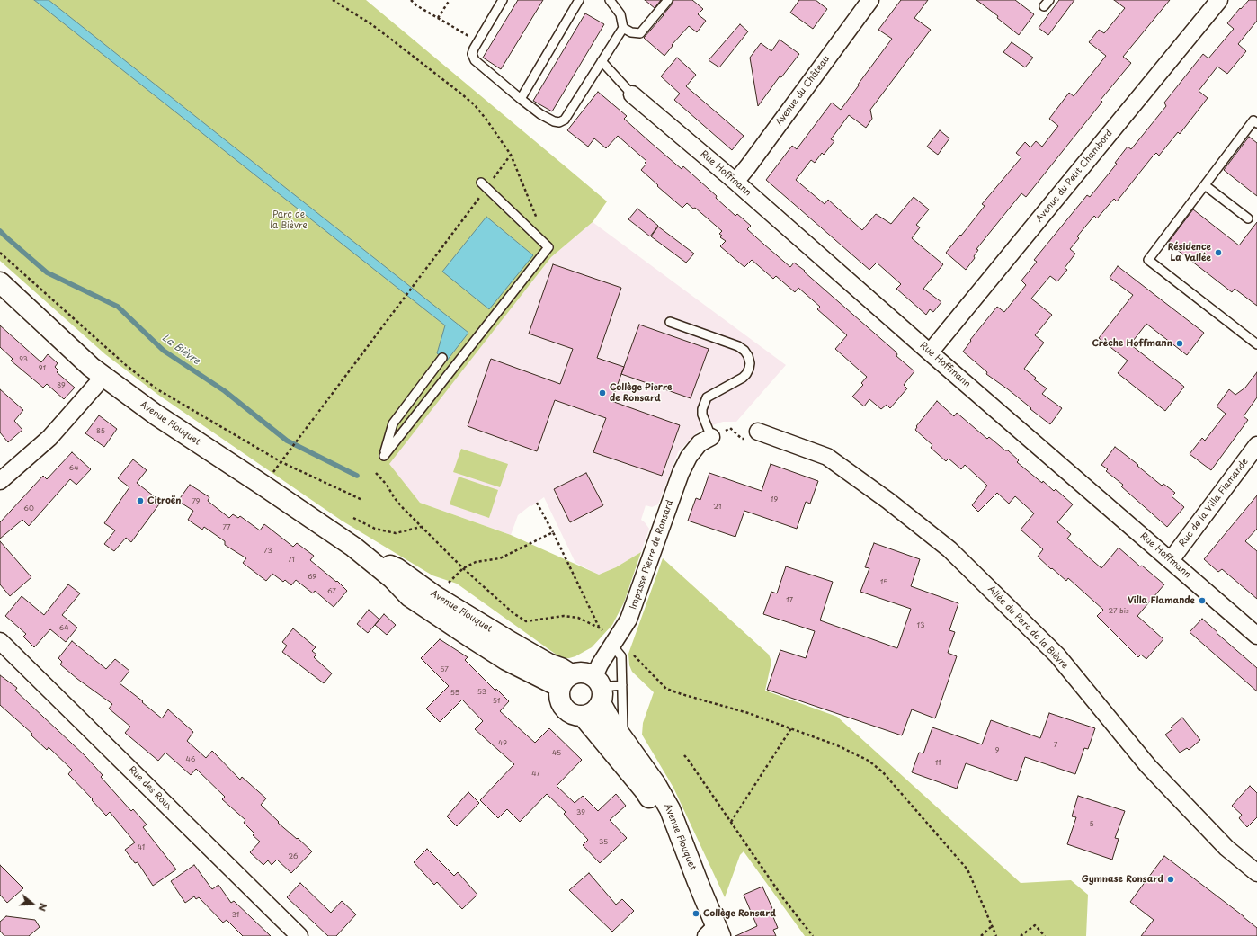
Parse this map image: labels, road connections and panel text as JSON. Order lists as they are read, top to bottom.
{
  "streets": {
    "main road": ["Avenue Flouquet"],
    "street": [
      "Avenue du Château",
      "Rue Hoffmann",
      "Avenue du Petit Chambord",
      "Rue de la Villa Flamande",
      "Impasse Pierre de Ronsard",
      "Allée du Parc de la Bièvre",
      "Rue des Roux"
    ]
  },
  "crossings": [
    ["Avenue du Château", "Rue Hoffmann"],
    ["Rue Hoffmann", "Avenue du Petit Chambord"],
    ["Rue Hoffmann", "Rue de la Villa Flamande"],
    ["Avenue Flouquet", "Impasse Pierre de Ronsard"]
  ],
  "water": ["La Bièvre"],
  "parks": ["Parc de la Bièvre"],
  "places": [
    "Résidence La Vallée",
    "Crèche Hoffmann",
    "Collège Pierre de Ronsard",
    "Citroën",
    "Villa Flamande",
    "Gymnase Ronsard",
    "Collège Ronsard"
  ],
  "house_numbers": [
    "93",
    "91",
    "89",
    "85",
    "64",
    "19",
    "79",
    "21",
    "60",
    "77",
    "73",
    "71",
    "69",
    "15",
    "67",
    "17",
    "27 bis",
    "13",
    "64",
    "57",
    "53",
    "55",
    "51",
    "49",
    "7",
    "9",
    "45",
    "46",
    "11",
    "47",
    "39",
    "5",
    "35",
    "41",
    "26",
    "31"
  ],
  "north": "right"
}
